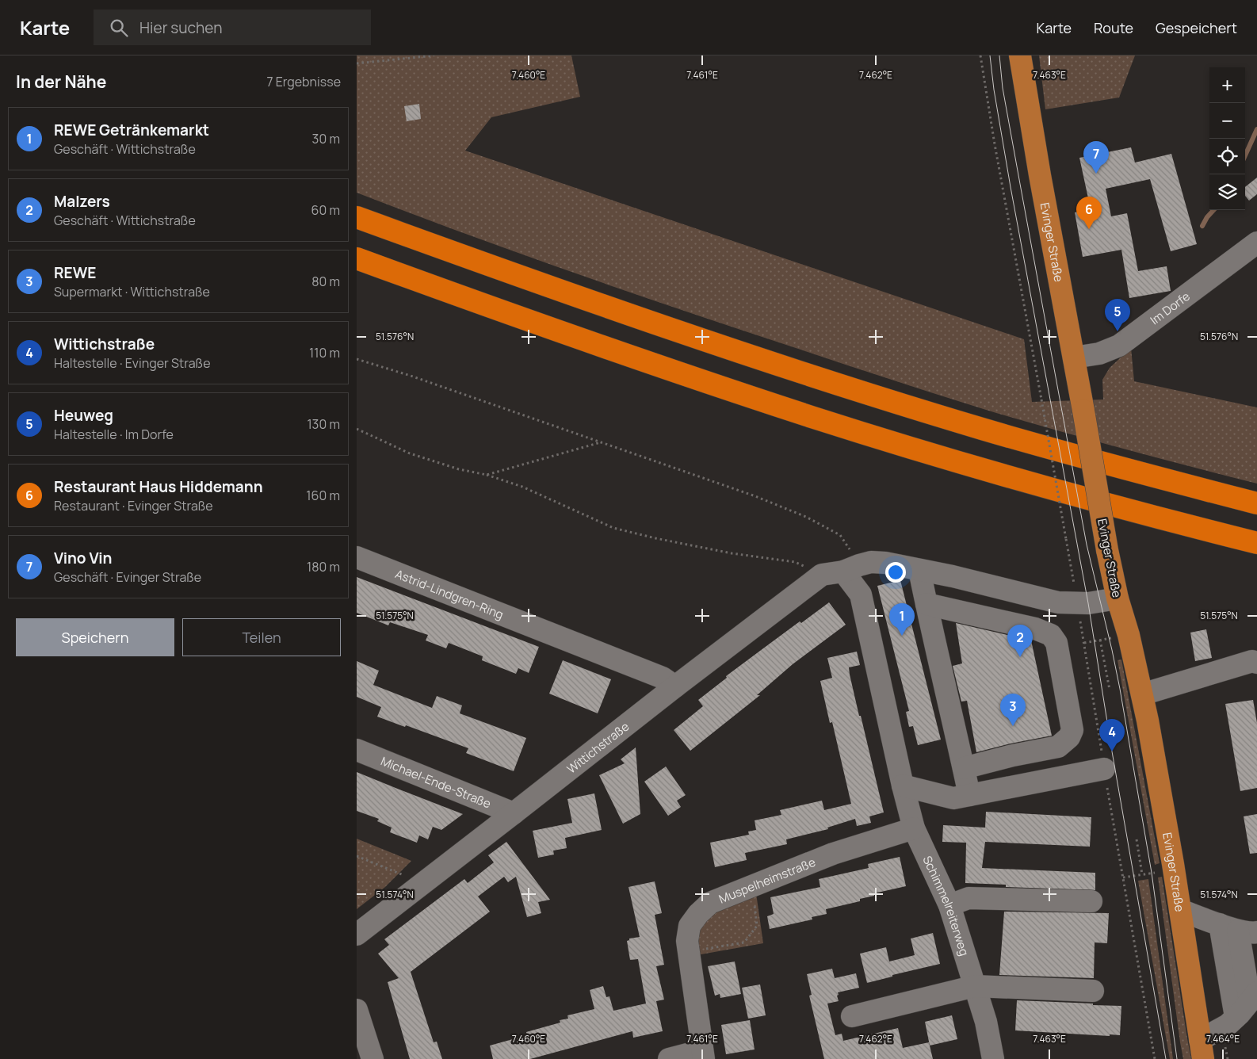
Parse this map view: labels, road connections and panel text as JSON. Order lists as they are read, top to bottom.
{
  "streets": {
    "main road": ["Evinger Straße"],
    "street": [
      "Im Dorfe",
      "Astrid-Lindgren-Ring",
      "Wittichstraße",
      "Michael-Ende-Straße",
      "Muspelheimstraße",
      "Schimmelreiterweg"
    ]
  },
  "crossings": [
    ["Evinger Straße", "Im Dorfe"],
    ["Evinger Straße", "Wittichstraße"],
    ["Astrid-Lindgren-Ring", "Wittichstraße"],
    ["Wittichstraße", "Michael-Ende-Straße"],
    ["Muspelheimstraße", "Schimmelreiterweg"]
  ],
  "page": {
    "header": "Karte",
    "search": "Hier suchen",
    "nav": ["Karte", "Route", "Gespeichert"],
    "heading": ["In der Nähe", "7 Ergebnisse"],
    "map_buttons": ["+", "−"],
    "list": [
      {
        "mark": "1",
        "name": "REWE Getränkemarkt",
        "note": "Geschäft · Wittichstraße",
        "value": "30 m"
      },
      {
        "mark": "2",
        "name": "Malzers",
        "note": "Geschäft · Wittichstraße",
        "value": "60 m"
      },
      {
        "mark": "3",
        "name": "REWE",
        "note": "Supermarkt · Wittichstraße",
        "value": "80 m"
      },
      {
        "mark": "4",
        "name": "Wittichstraße",
        "note": "Haltestelle · Evinger Straße",
        "value": "110 m"
      },
      {
        "mark": "5",
        "name": "Heuweg",
        "note": "Haltestelle · Im Dorfe",
        "value": "130 m"
      },
      {
        "mark": "6",
        "name": "Restaurant Haus Hiddemann",
        "note": "Restaurant · Evinger Straße",
        "value": "160 m"
      },
      {
        "mark": "7",
        "name": "Vino Vin",
        "note": "Geschäft · Evinger Straße",
        "value": "180 m"
      }
    ],
    "pins": [
      "7",
      "6",
      "5",
      "1",
      "2",
      "3",
      "4"
    ],
    "buttons": ["Speichern", "Teilen"]
  },
  "coordinates": [
    "7.460°E",
    "7.461°E",
    "7.462°E",
    "7.463°E",
    "51.576°N",
    "51.575°N",
    "51.574°N",
    "7.464°E"
  ]
}
